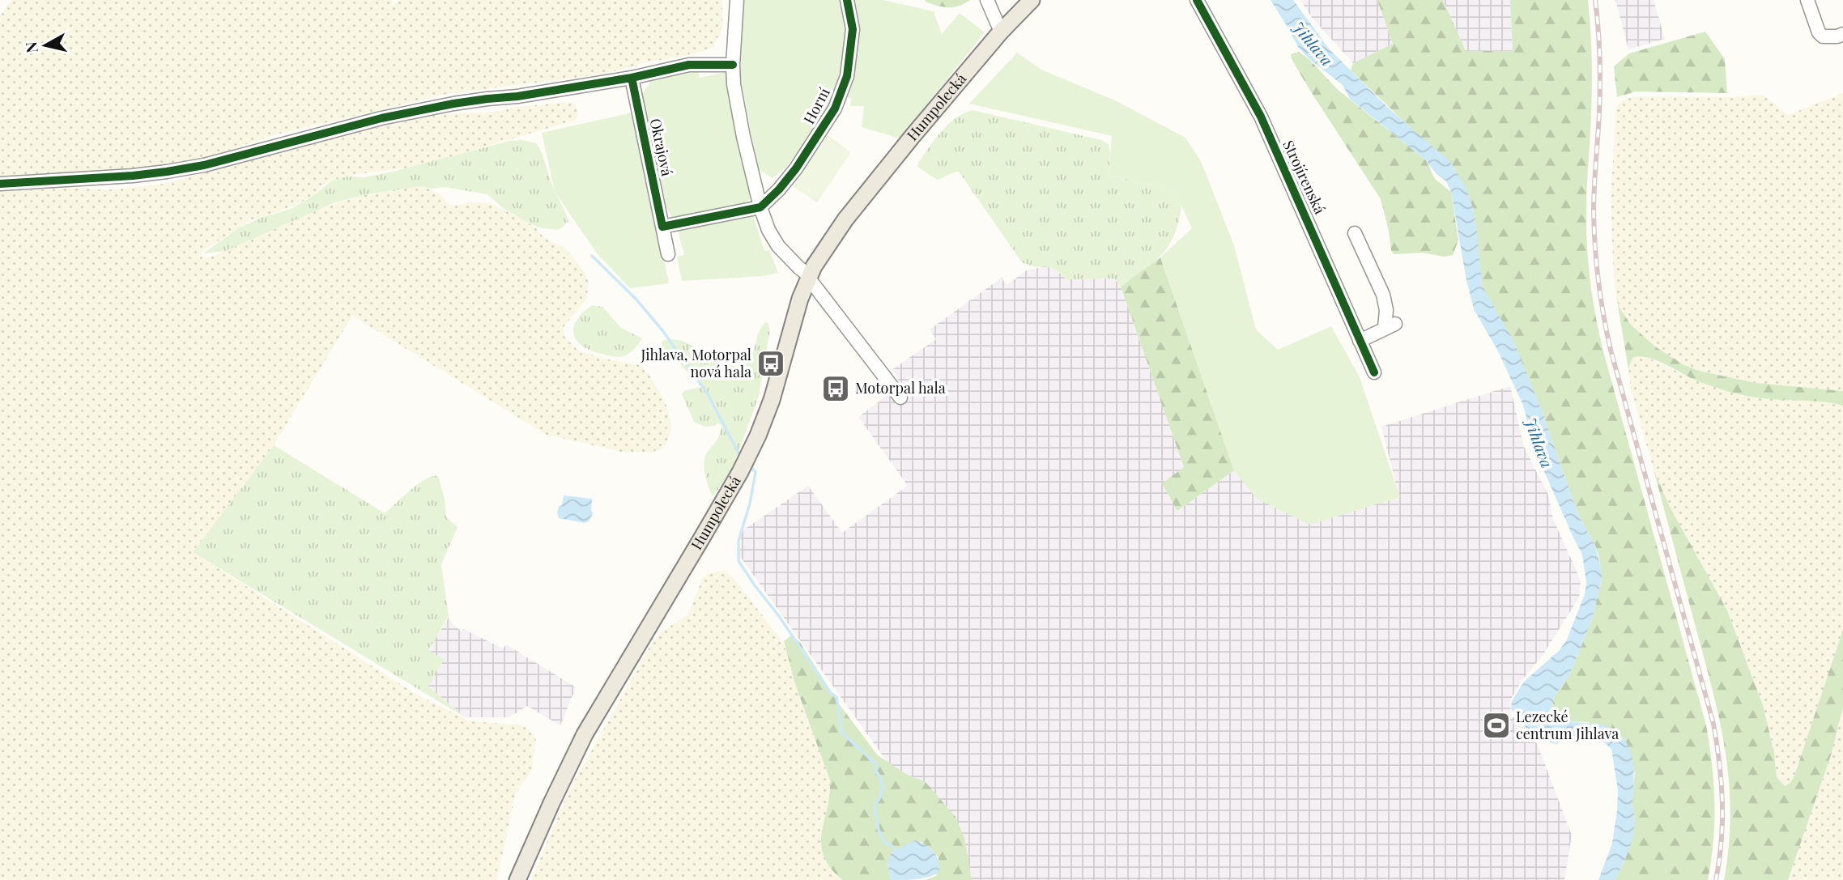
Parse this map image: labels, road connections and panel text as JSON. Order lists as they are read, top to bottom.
{
  "streets": {
    "main road": ["Humpolecká"],
    "street": ["Horní", "Okrajová", "Strojírenská"]
  },
  "water": ["Jihlava"],
  "places": {
    "bus stop": ["Jihlava, Motorpal nová hala", "Motorpal hala"],
    "sports": ["Lezecké centrum Jihlava"]
  },
  "north": "left"
}
